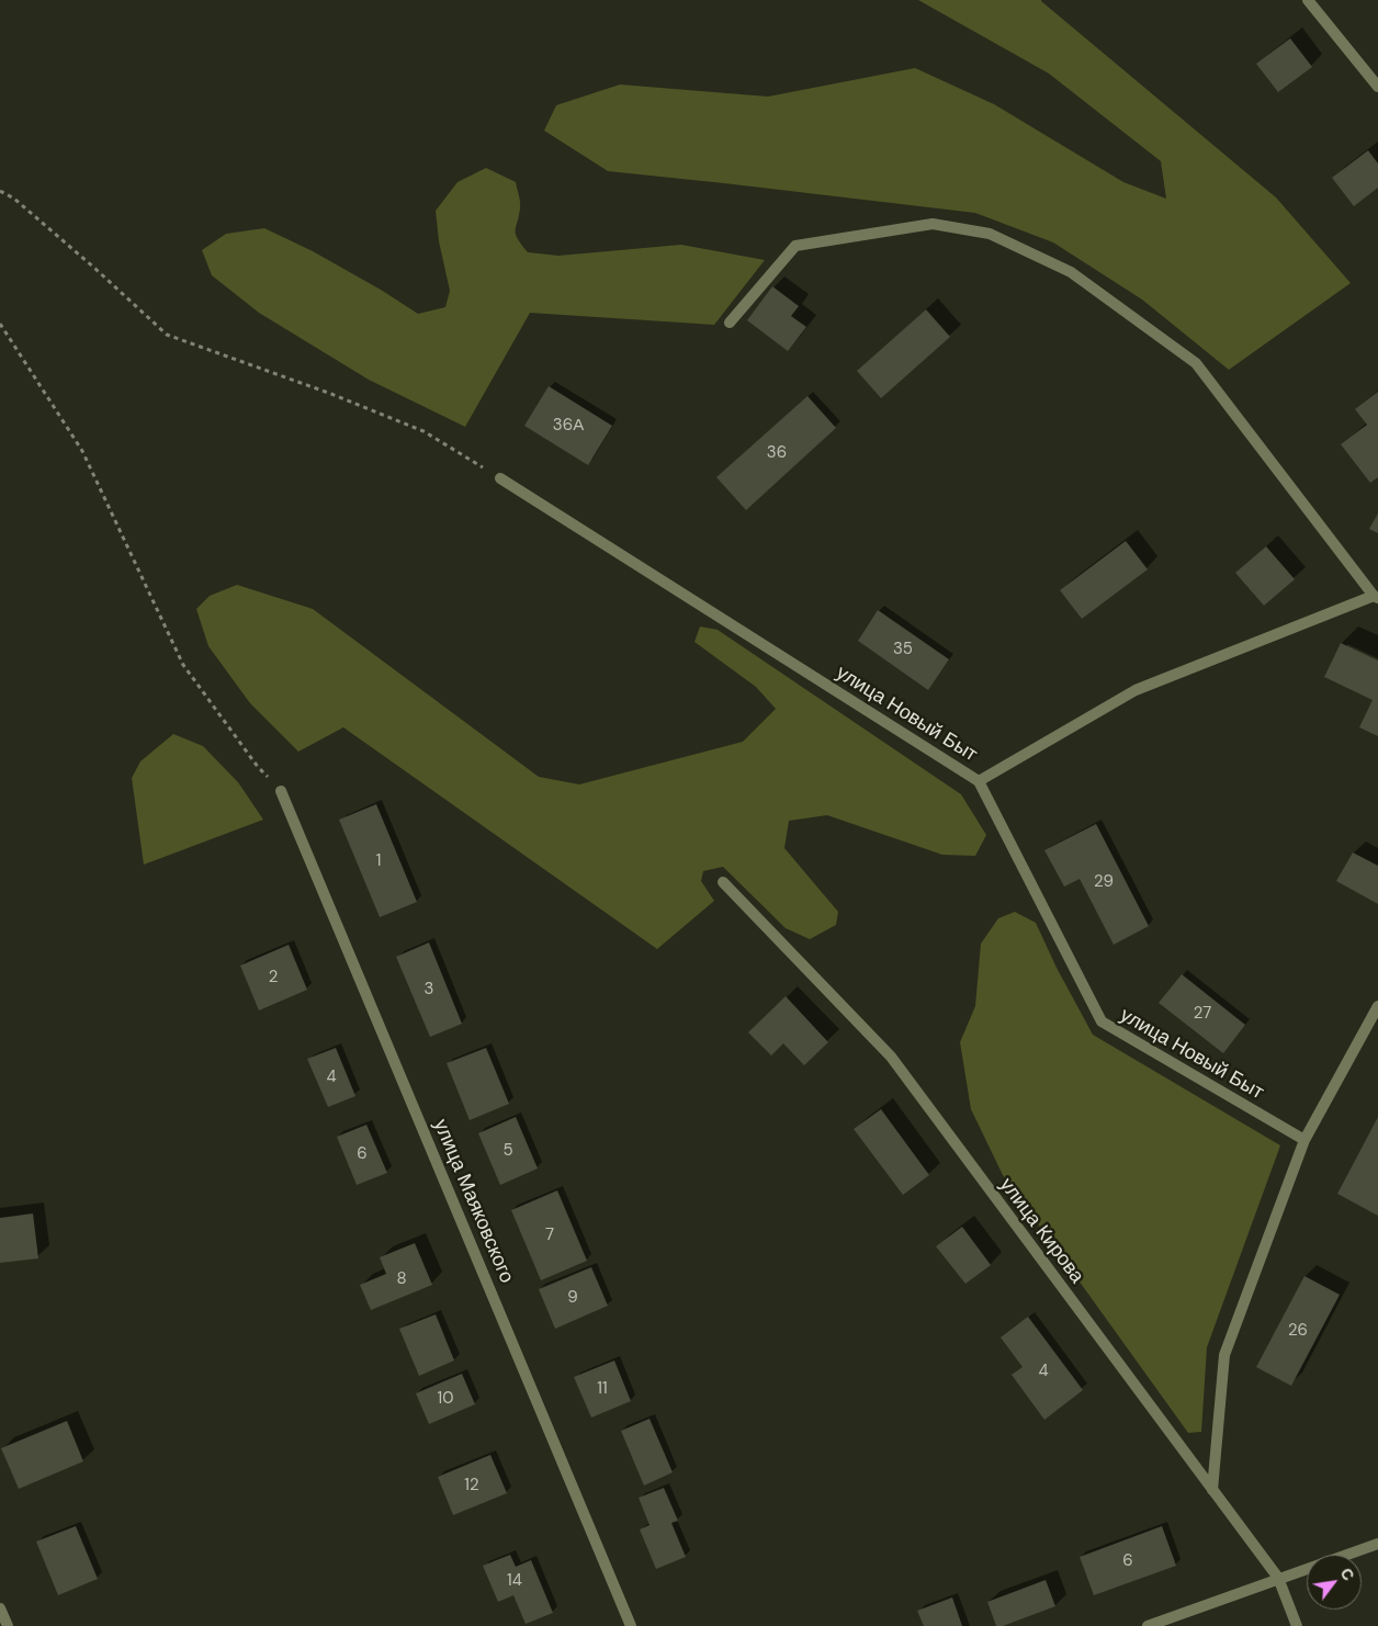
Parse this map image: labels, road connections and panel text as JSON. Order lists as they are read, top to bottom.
{
  "streets": {
    "street": ["улица Новый Быт", "улица Маяковского", "улица Кирова"]
  },
  "house_numbers": [
    "36А",
    "36",
    "35",
    "1",
    "29",
    "2",
    "3",
    "27",
    "4",
    "5",
    "6",
    "7",
    "8",
    "9",
    "26",
    "4",
    "11",
    "10",
    "12",
    "6",
    "14"
  ],
  "north": "top right"
}
